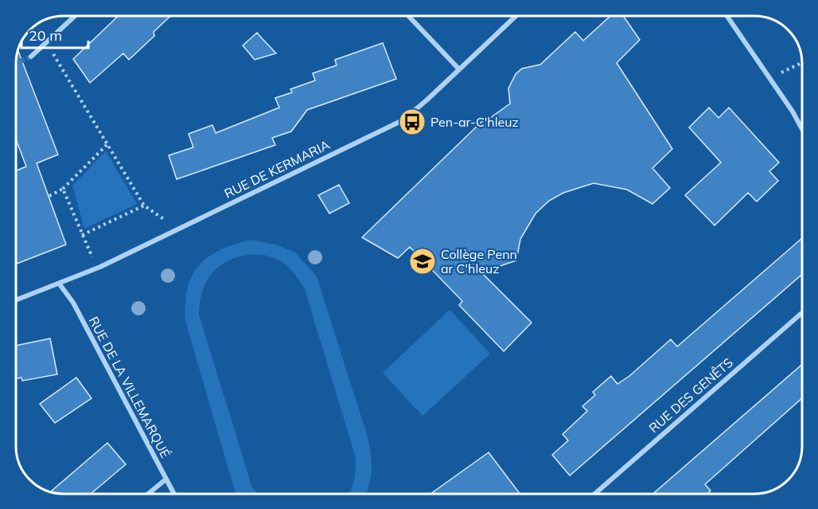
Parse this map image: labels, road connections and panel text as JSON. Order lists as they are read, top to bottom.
{
  "streets": {
    "street": ["RUE DE KERMARIA", "RUE DE LA VILLEMARQUÉ", "RUE DES GENÊTS"]
  },
  "crossings": [
    ["RUE DE KERMARIA", "RUE DE LA VILLEMARQUÉ"]
  ],
  "places": {
    "bus stop": ["Pen-ar-C'hleuz"],
    "school or university": ["Collège Penn ar C'hleuz"]
  },
  "scale_bar": "20 m"
}
